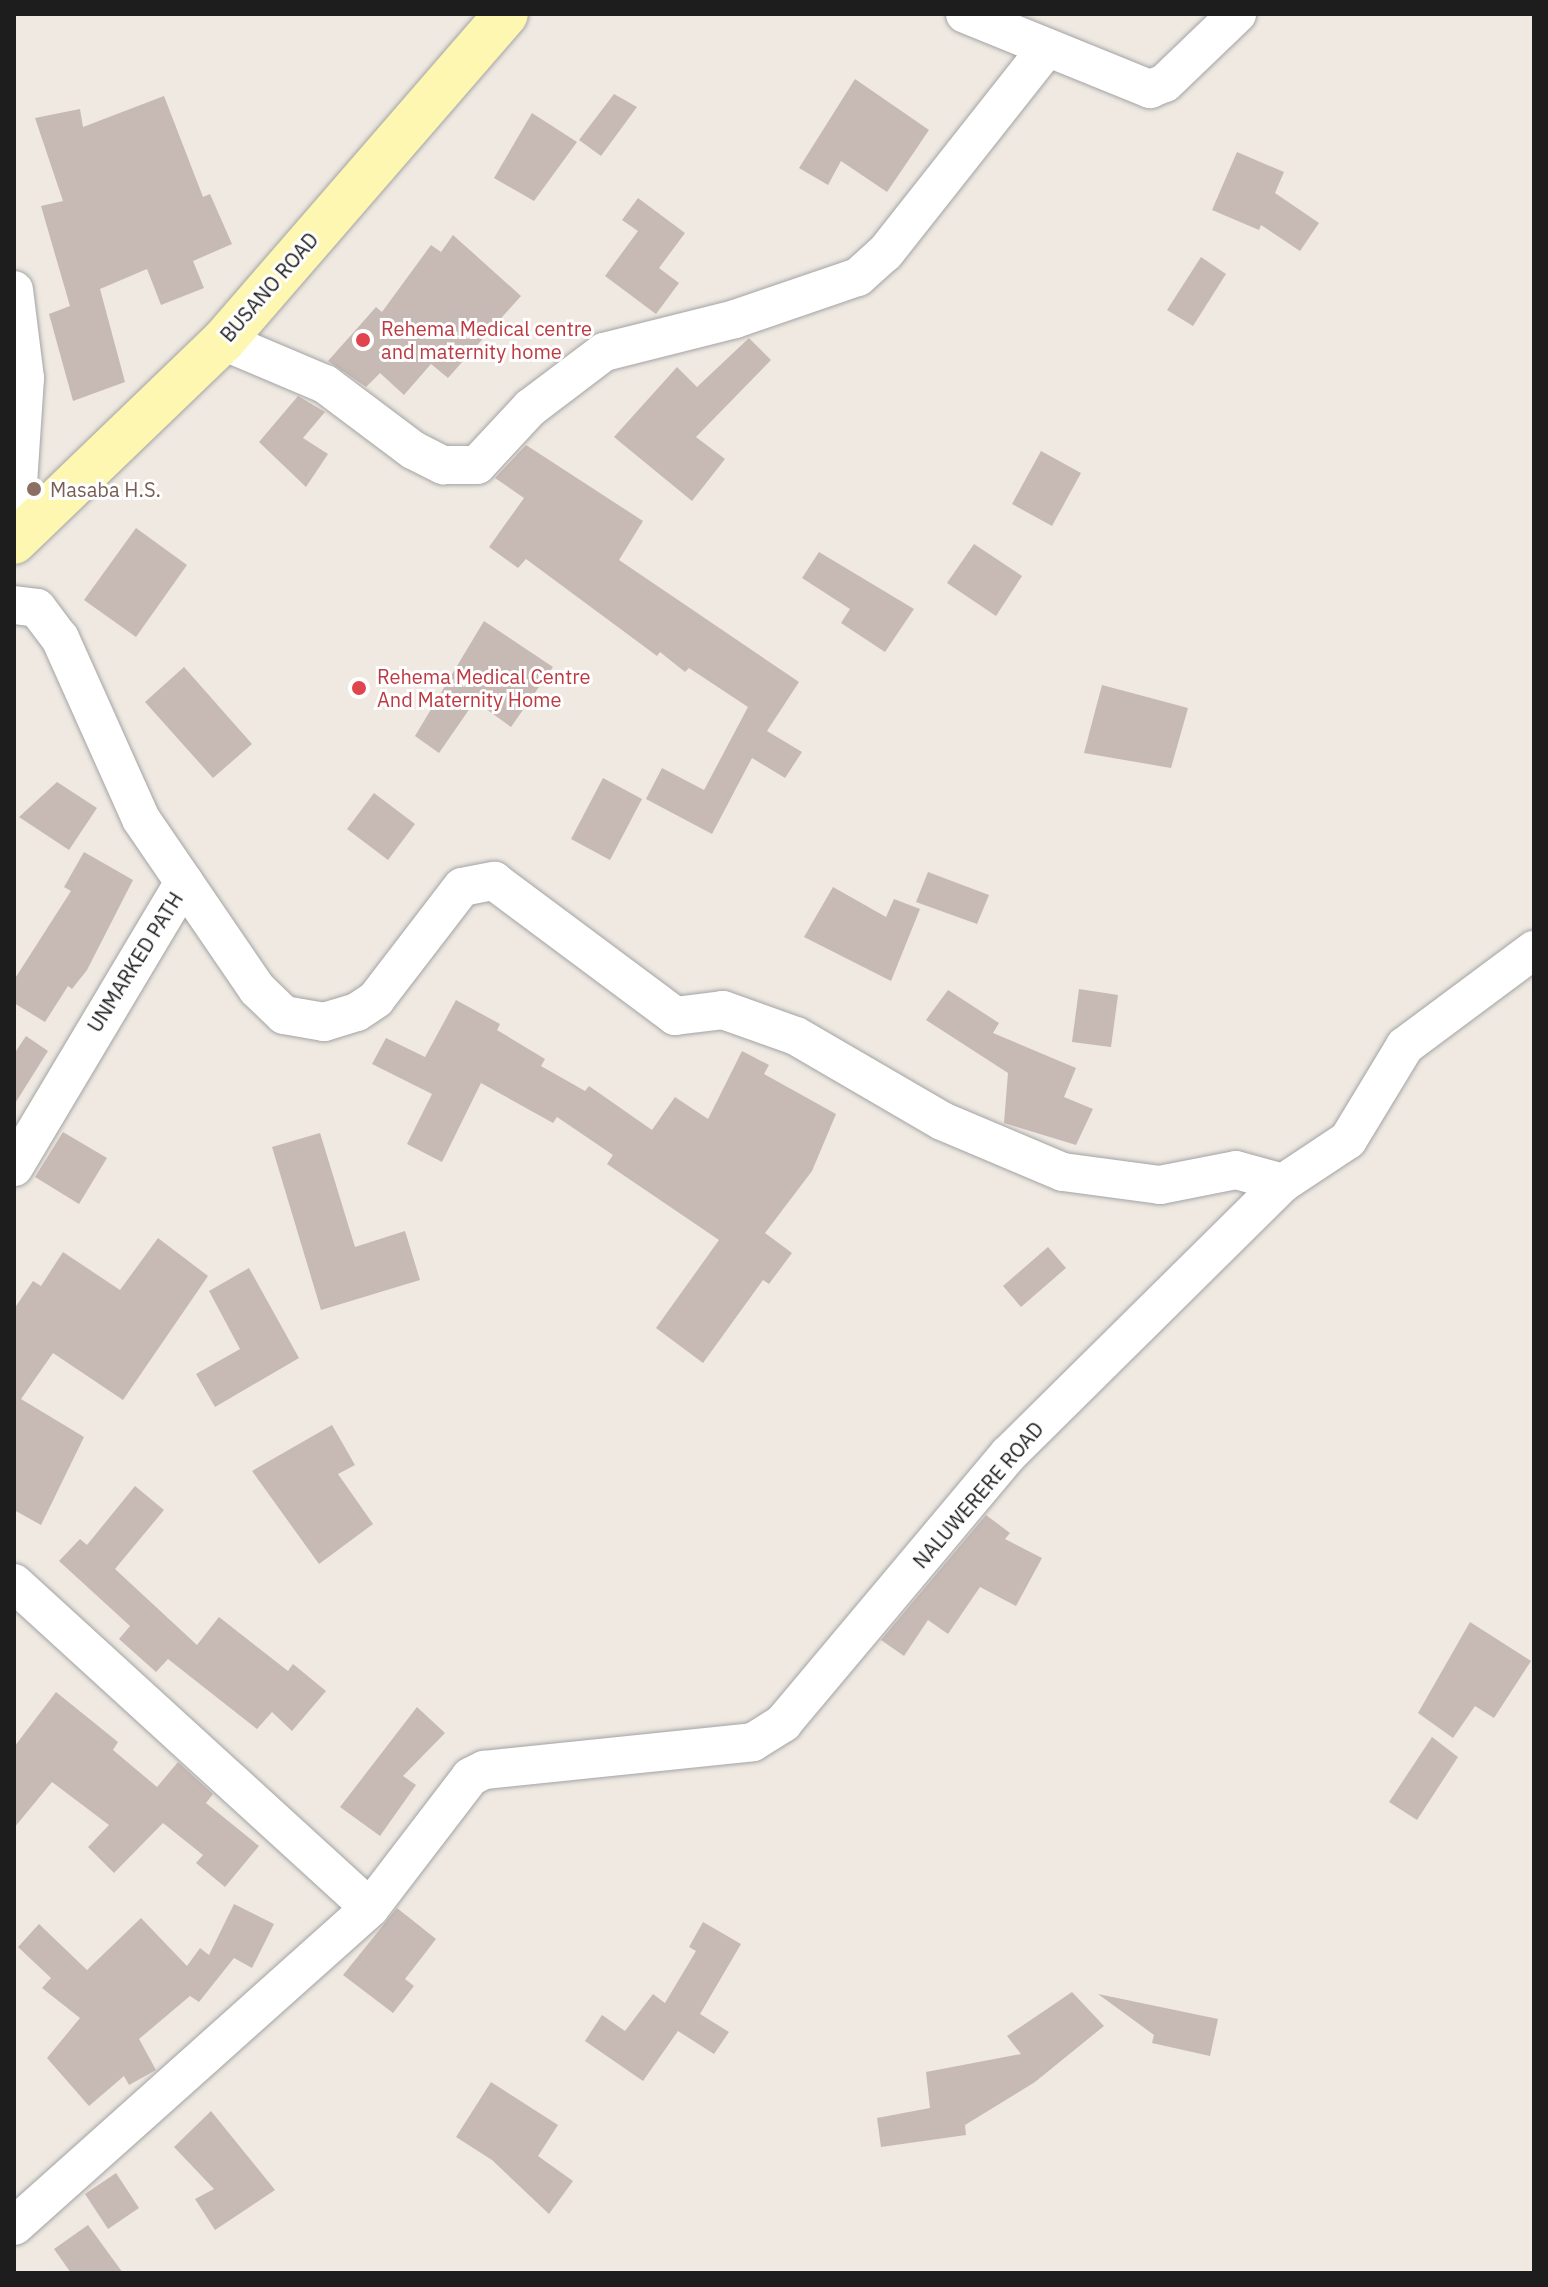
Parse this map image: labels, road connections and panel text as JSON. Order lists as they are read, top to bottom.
{
  "streets": {
    "street": ["BUSANO ROAD", "UNMARKED PATH", "NALUWERERE ROAD"]
  },
  "places": ["Rehema Medical centre and maternity home", "Masaba H.S.", "Rehema Medical Centre And Maternity Home"]
}
